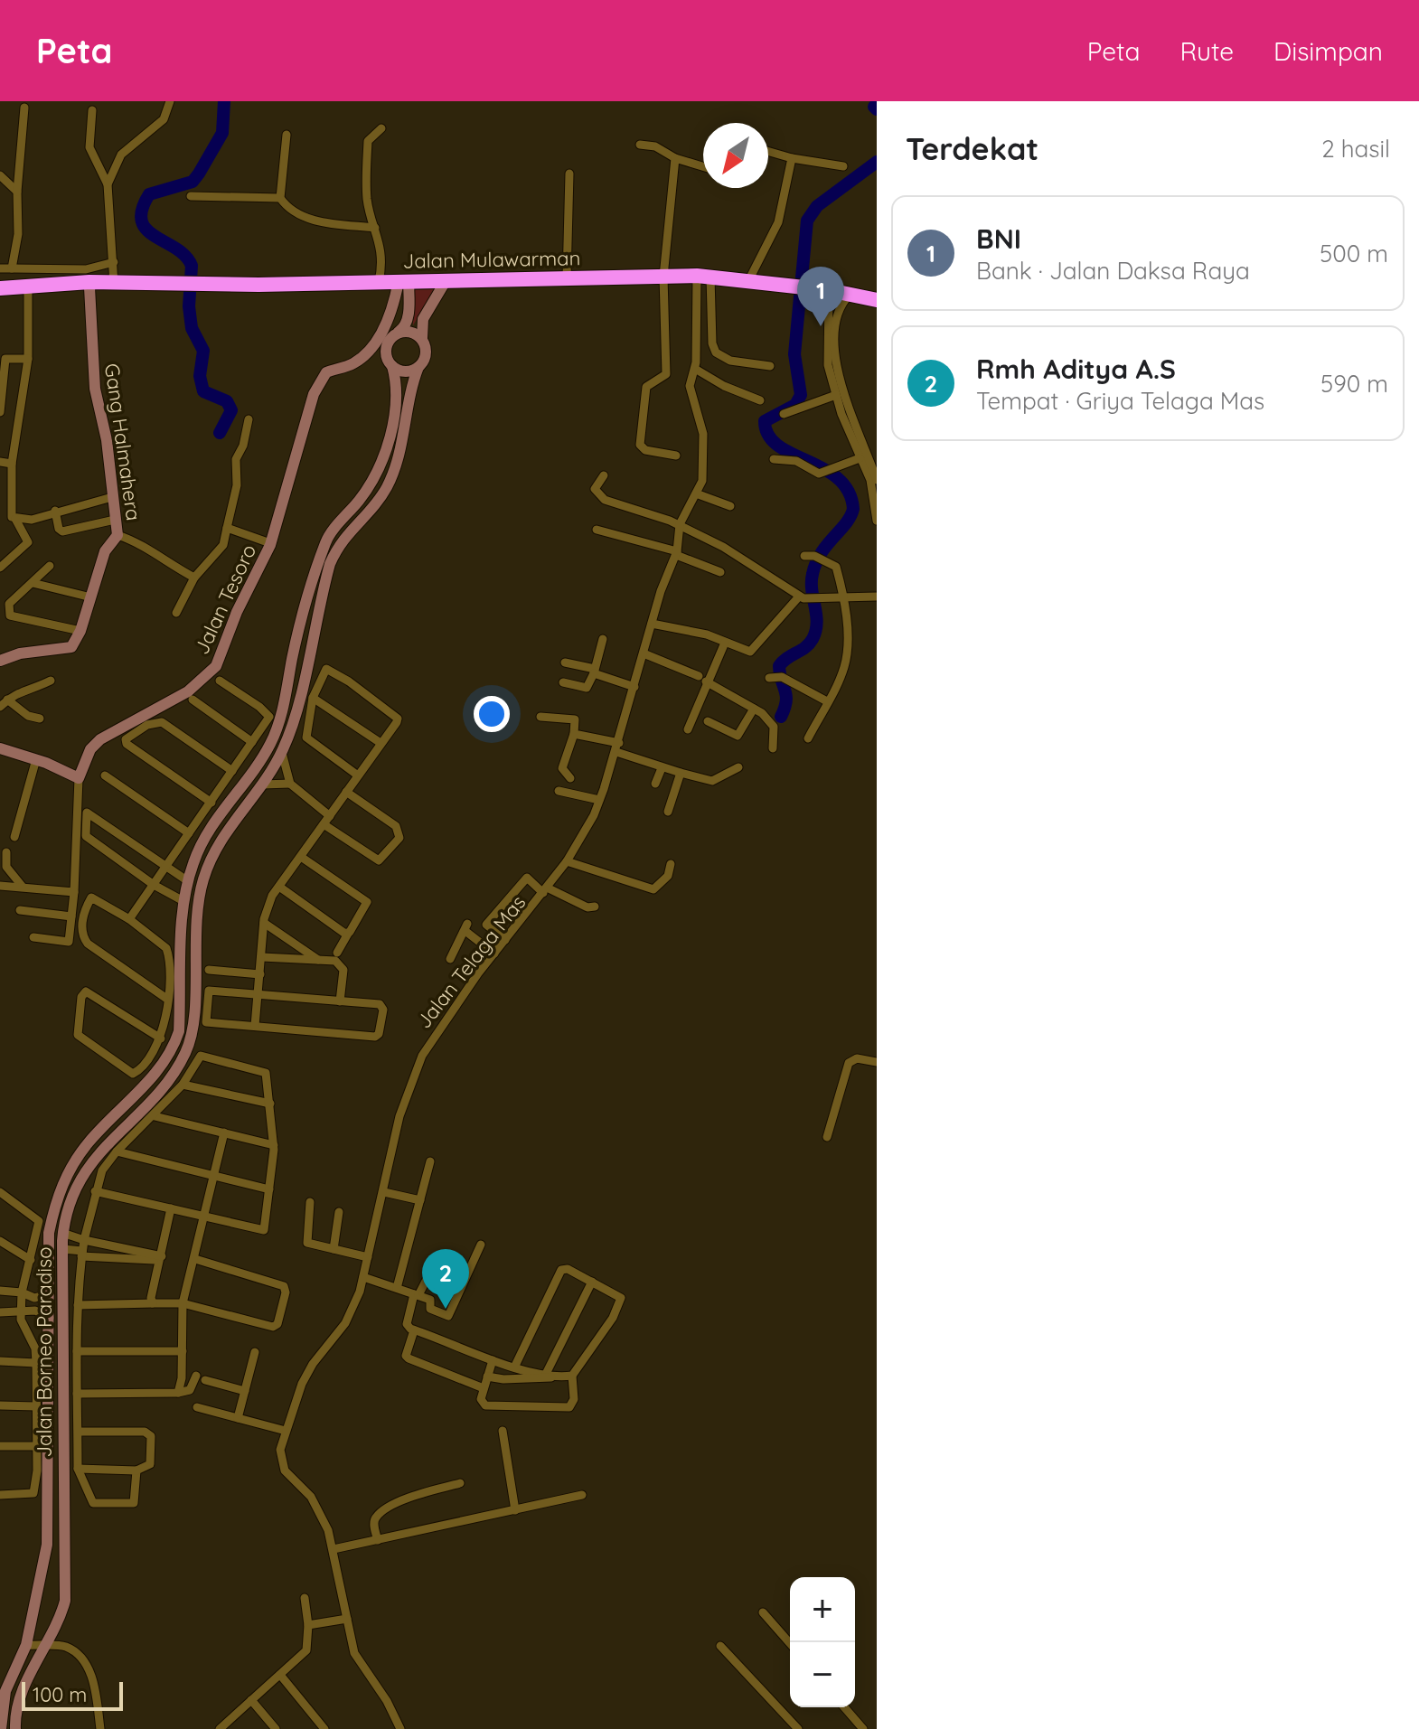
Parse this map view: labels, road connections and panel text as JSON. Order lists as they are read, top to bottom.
{
  "streets": {
    "highway": ["Jalan Mulawarman"],
    "street": [
      "Gang Halmahera",
      "Jalan Tesoro",
      "Jalan Telaga Mas",
      "Jalan Borneo Paradiso"
    ]
  },
  "crossings": [
    ["Jalan Mulawarman", "Gang Halmahera"],
    ["Jalan Mulawarman", "Jalan Tesoro"],
    ["Jalan Mulawarman", "Jalan Telaga Mas"]
  ],
  "scale_bar": "100 m",
  "north": "bottom left",
  "page": {
    "header": "Peta",
    "nav": ["Peta", "Rute", "Disimpan"],
    "heading": ["Terdekat", "2 hasil"],
    "list": [
      {
        "mark": "1",
        "name": "BNI",
        "note": "Bank · Jalan Daksa Raya",
        "value": "500 m"
      },
      {
        "mark": "2",
        "name": "Rmh Aditya A.S",
        "note": "Tempat · Griya Telaga Mas",
        "value": "590 m"
      }
    ],
    "pins": ["1", "2"],
    "map_buttons": ["+", "−"],
    "scale": "100 m"
  }
}
